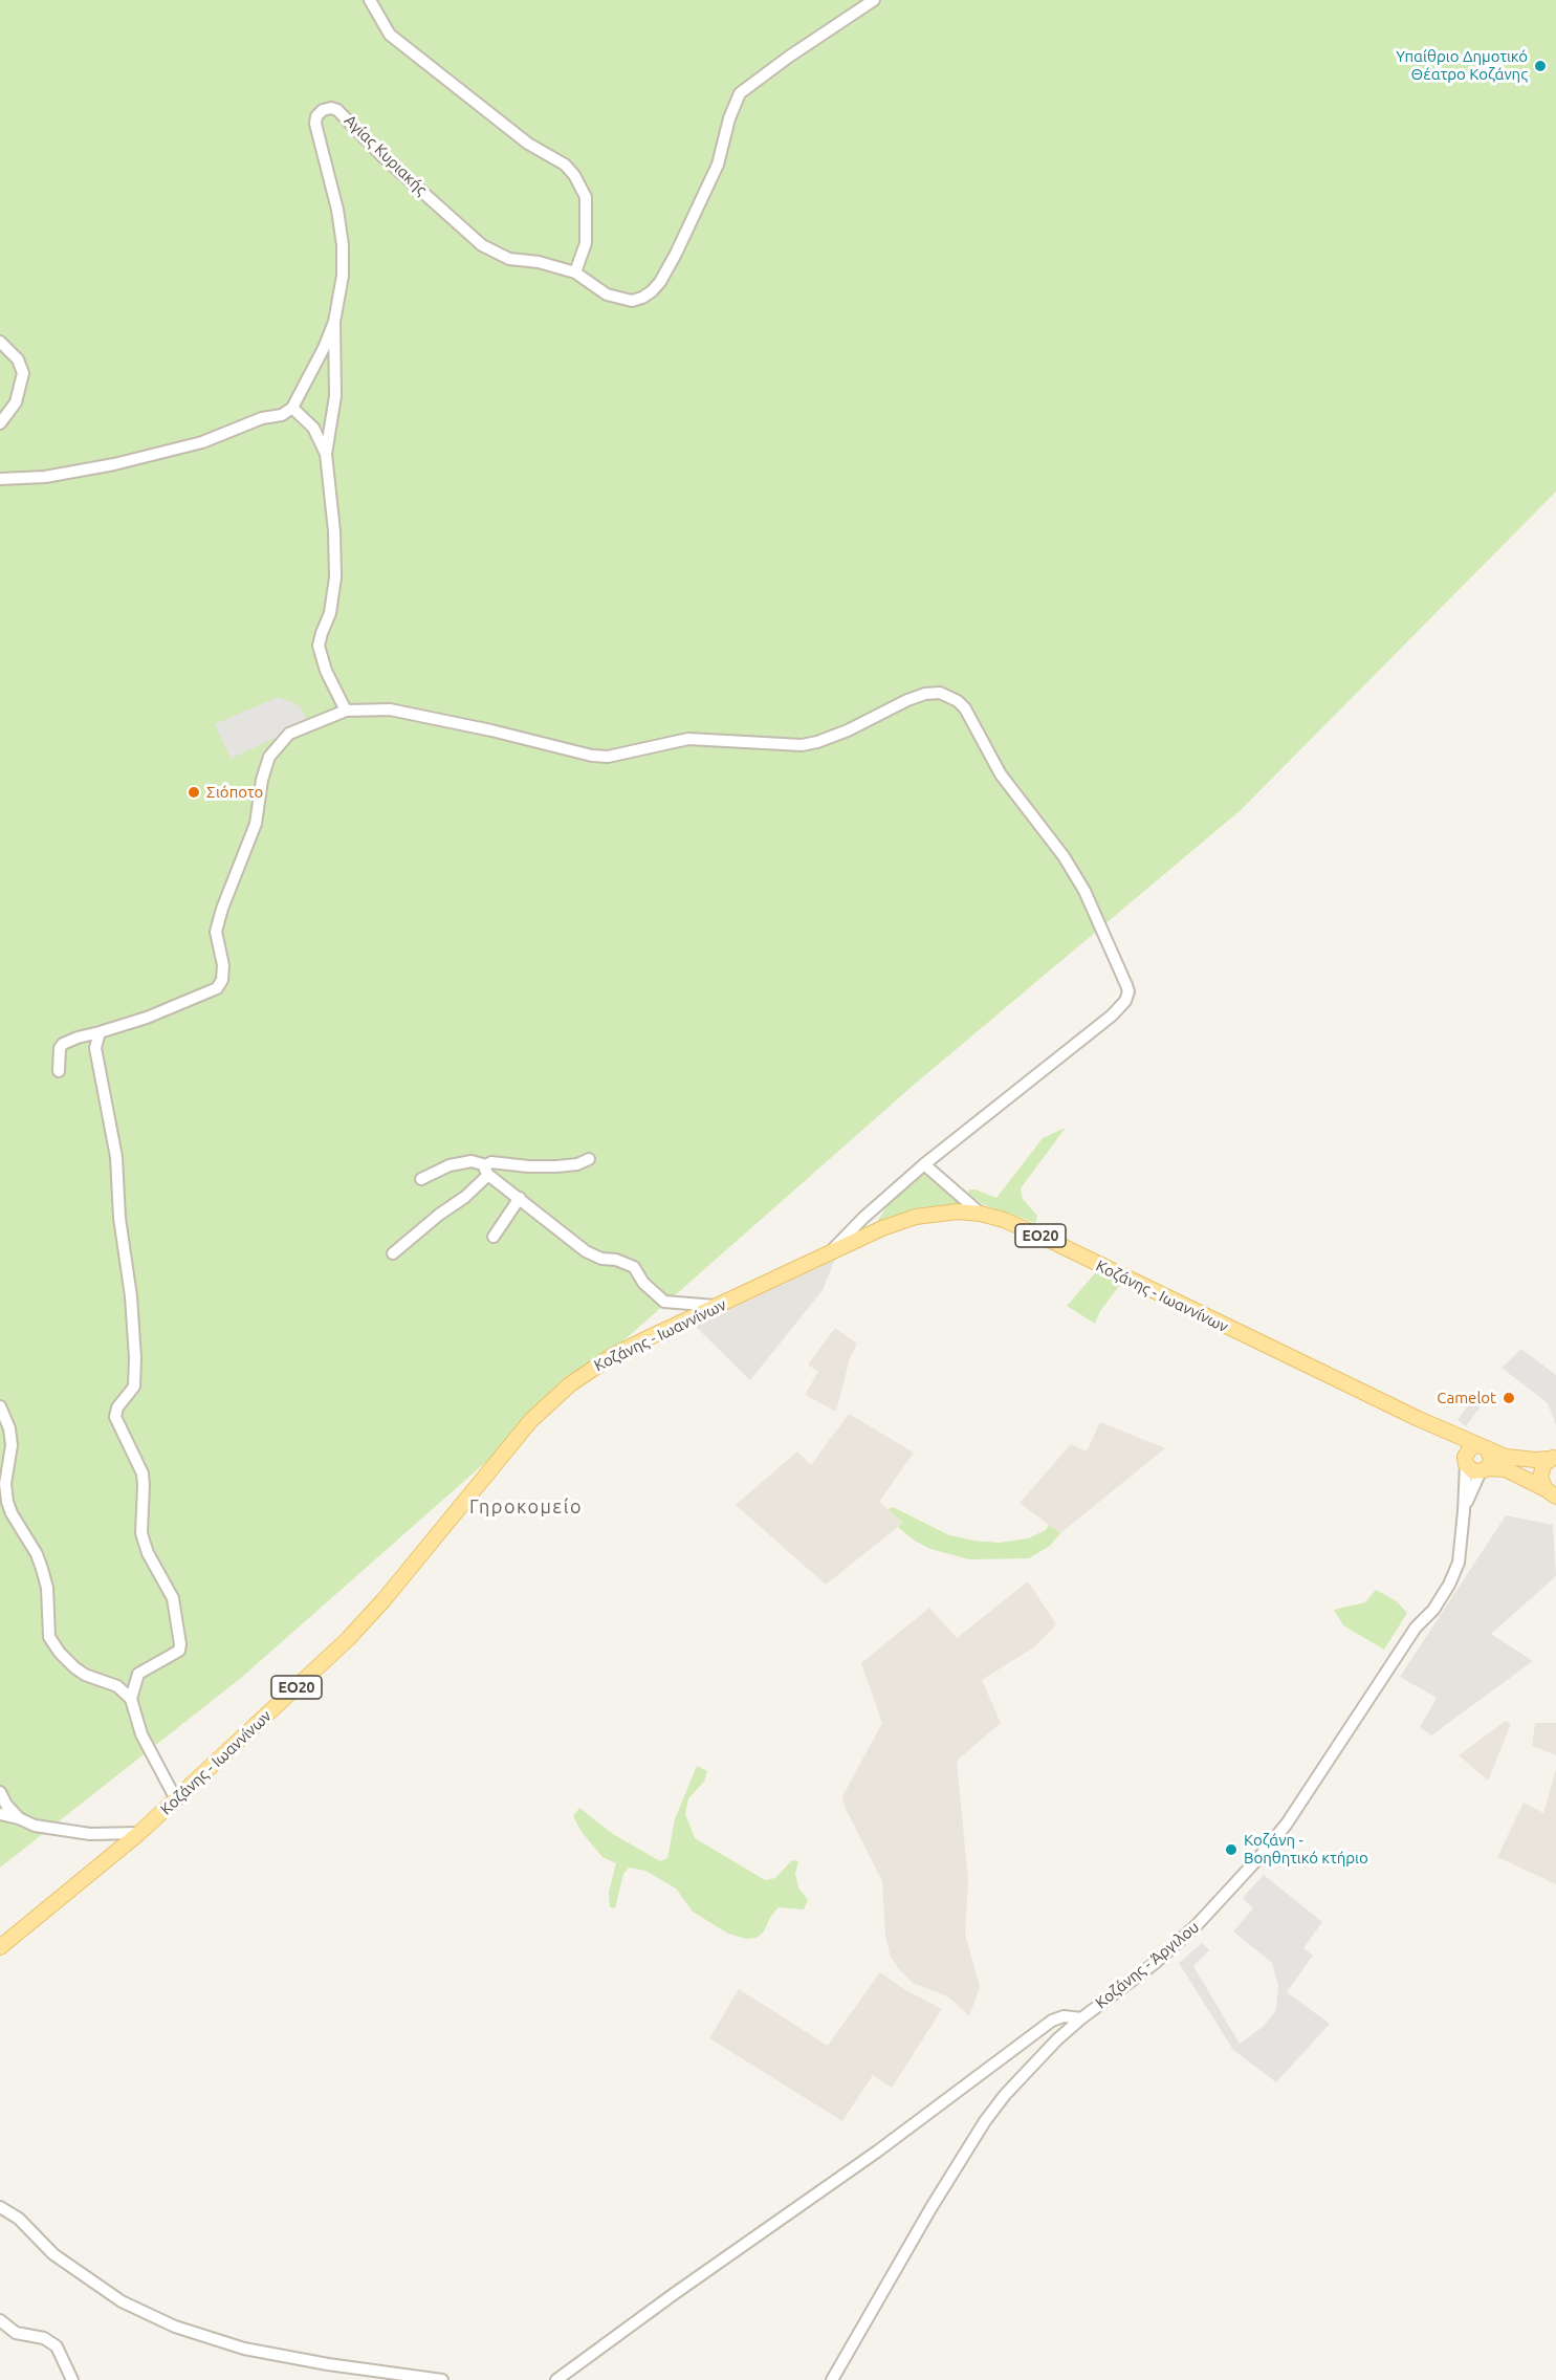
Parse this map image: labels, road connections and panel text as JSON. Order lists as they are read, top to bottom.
{
  "streets": {
    "main road": ["ΕΟ20", "Κοζάνης - Ιωαννίνων"],
    "street": ["Αγίας Κυριακής", "Κοζάνης - Άργιλου"]
  },
  "crossings": [
    ["ΕΟ20", "Κοζάνης - Ιωαννίνων"]
  ],
  "districts": ["Γηροκομείο"],
  "places": [
    "Υπαίθριο Δημοτικό Θέατρο Κοζάνης",
    "Σιόποτο",
    "Camelot",
    "Κοζάνη - Βοηθητικό κτήριο"
  ]
}
